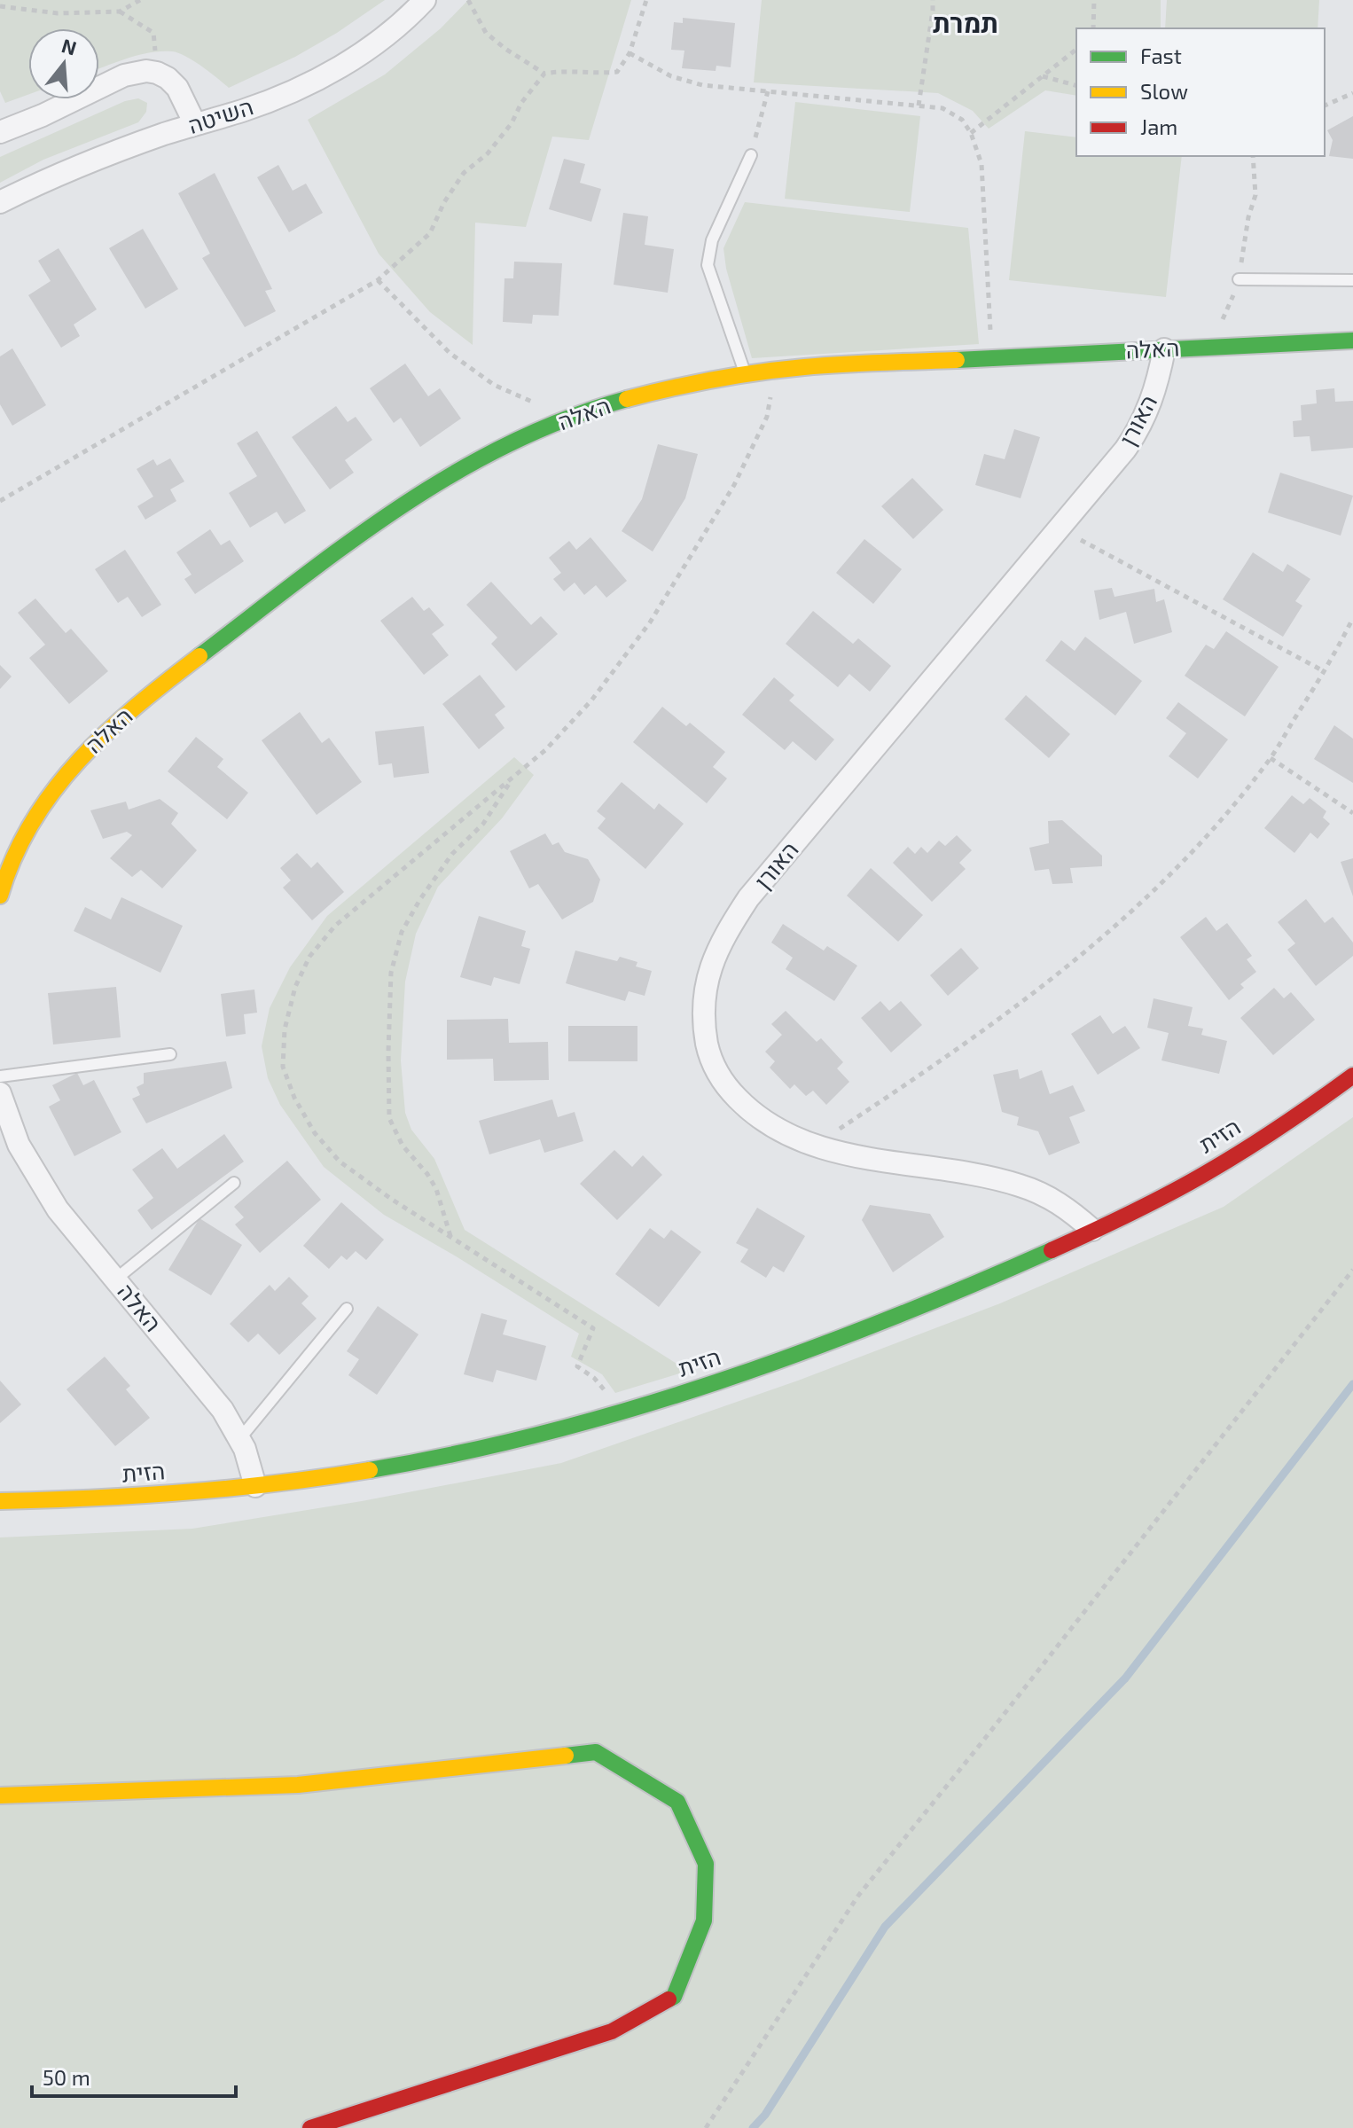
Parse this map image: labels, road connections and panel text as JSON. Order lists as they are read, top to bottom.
{
  "streets": {
    "street": [
      "השיטה",
      "האלה",
      "האורן",
      "הזית"
    ]
  },
  "crossings": [
    ["האלה", "האורן"],
    ["האלה", "הזית"],
    ["האורן", "הזית"]
  ],
  "districts": ["תמרת"],
  "legend": ["Fast", "Slow", "Jam"],
  "scale_bar": "50 m",
  "north": "top"
}
